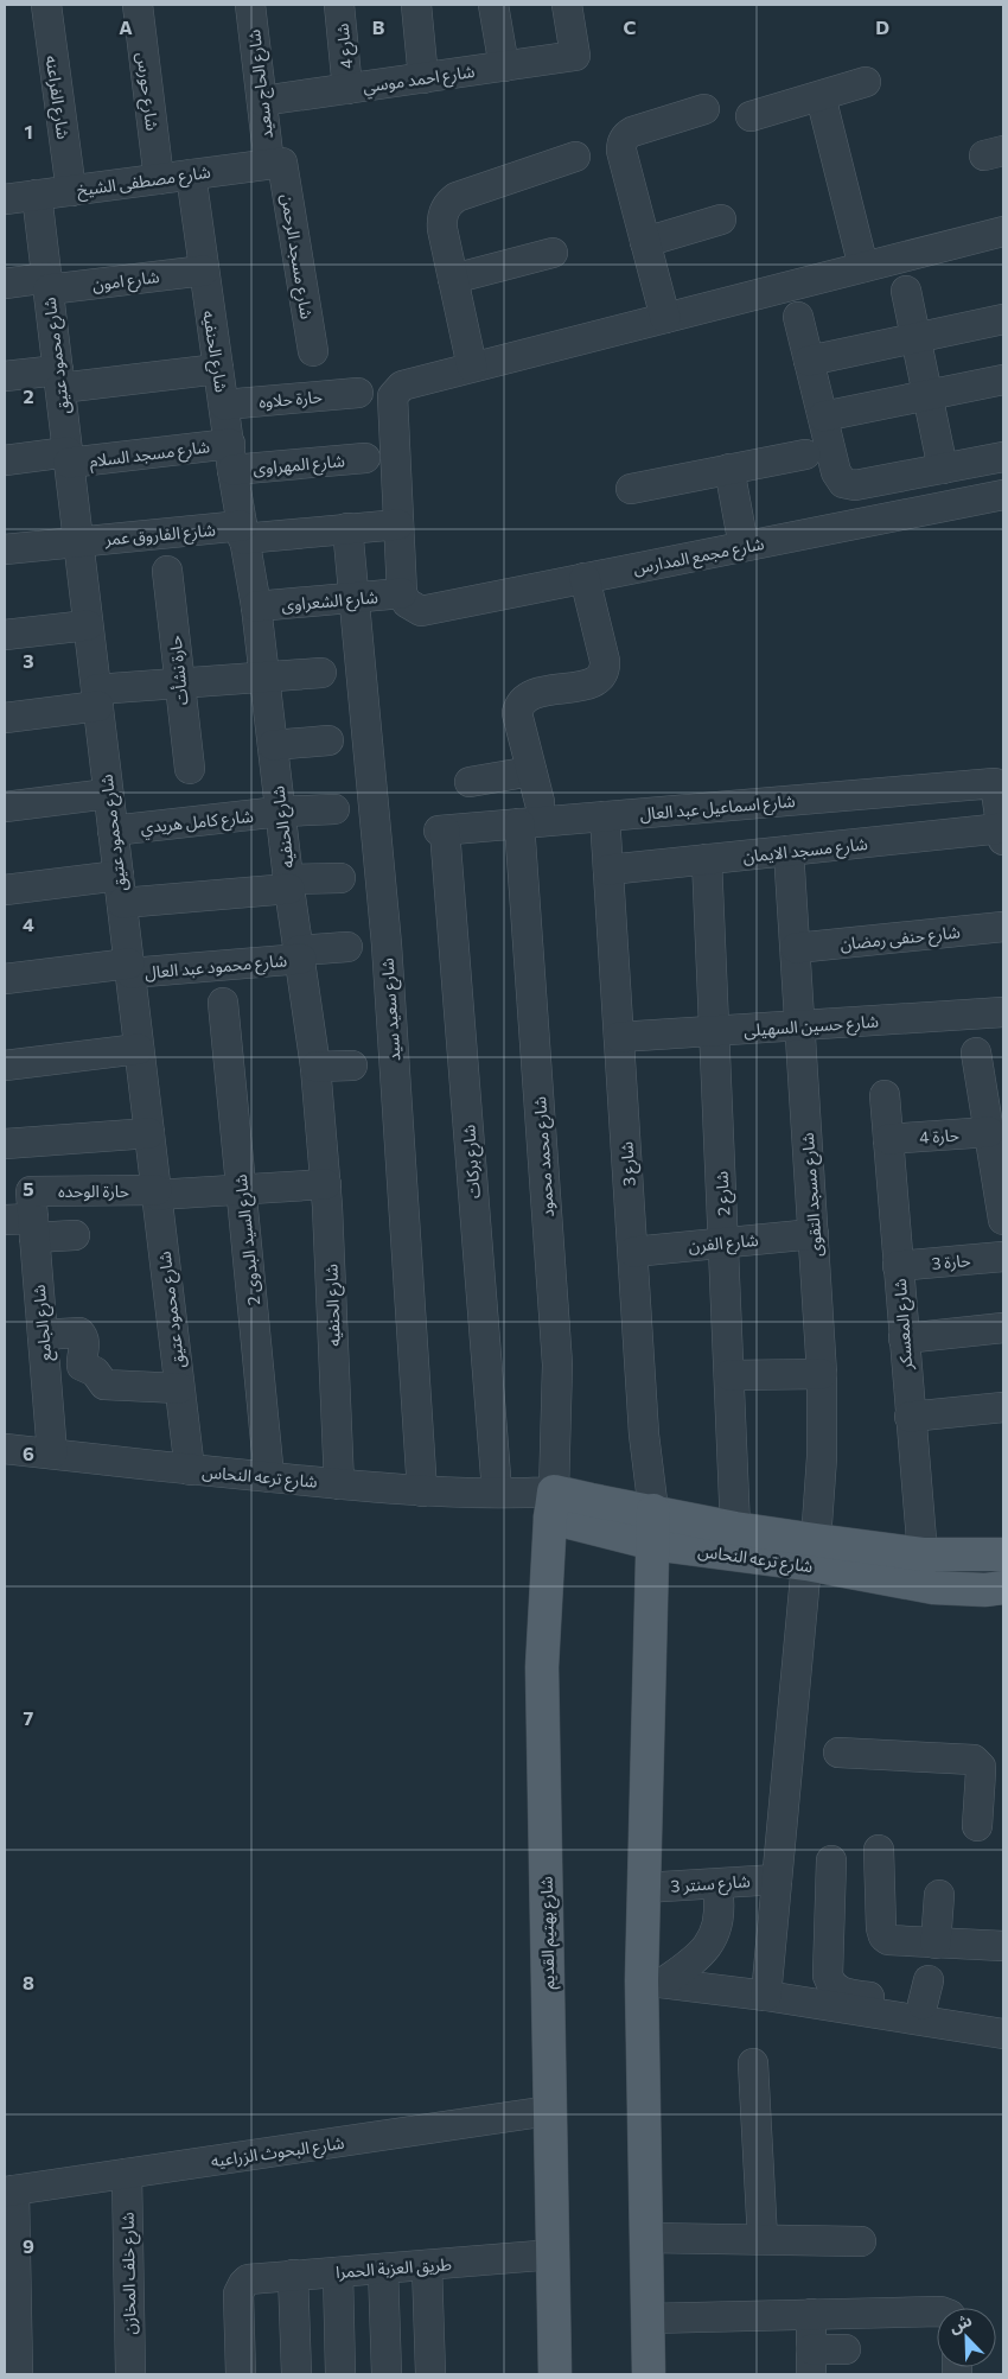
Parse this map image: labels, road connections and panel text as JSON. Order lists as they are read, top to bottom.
{
  "streets": {
    "main road": ["شارع ترعه النحاس", "شارع بهتيم القديم"],
    "street": [
      "شارع 4",
      "شارع احمد موسي",
      "شارع الحاج سعيد",
      "شارع حورس",
      "شارع الفراعنه",
      "شارع مصطفى الشيخ",
      "شارع مسجد الرحمن",
      "شارع امون",
      "شارع الحنفيه",
      "شارع محمود عتيق",
      "حارة حلاوه",
      "شارع مسجد السلام",
      "شارع المهراوى",
      "شارع الفاروق عمر",
      "شارع مجمع المدارس",
      "شارع الشعراوى",
      "حارة نشأت",
      "شارع اسماعيل عبد العال",
      "شارع كامل هريدي",
      "شارع مسجد الايمان",
      "شارع حنفى رمضان",
      "شارع محمود عبد العال",
      "شارع سعيد سيد",
      "شارع حسين السهيلى",
      "حارة 4",
      "شارع محمد محمود",
      "شارع بركات",
      "شارع 3",
      "حارة الوحده",
      "شارع 2",
      "شارع مسجد التقوى",
      "شارع السيد البدوى 2",
      "شارع الفرن",
      "حارة 3",
      "شارع الجامع",
      "شارع المعسكر",
      "شارع سنتر 3",
      "شارع البحوث الزراعيه",
      "طريق العزبة الحمرا",
      "شارع خلف المخازن"
    ]
  },
  "crossings": [
    ["شارع 4", "شارع احمد موسي"],
    ["شارع احمد موسي", "شارع الحاج سعيد"],
    ["شارع الحاج سعيد", "شارع مصطفى الشيخ"],
    ["شارع الحاج سعيد", "شارع مسجد الرحمن"],
    ["شارع حورس", "شارع مصطفى الشيخ"],
    ["شارع الفراعنه", "شارع مصطفى الشيخ"],
    ["شارع مصطفى الشيخ", "شارع مسجد الرحمن"],
    ["شارع مصطفى الشيخ", "شارع الحنفيه"],
    ["شارع مصطفى الشيخ", "شارع محمود عتيق"],
    ["شارع امون", "شارع الحنفيه"],
    ["شارع امون", "شارع محمود عتيق"],
    ["شارع الحنفيه", "حارة حلاوه"],
    ["شارع الحنفيه", "شارع مسجد السلام"],
    ["شارع الحنفيه", "شارع المهراوى"],
    ["شارع الحنفيه", "شارع الفاروق عمر"],
    ["شارع الحنفيه", "شارع الشعراوى"],
    ["شارع الحنفيه", "شارع كامل هريدي"],
    ["شارع الحنفيه", "شارع محمود عبد العال"],
    ["شارع الحنفيه", "حارة الوحده"],
    ["شارع الحنفيه", "شارع ترعه النحاس"],
    ["شارع محمود عتيق", "شارع مسجد السلام"],
    ["شارع محمود عتيق", "شارع الفاروق عمر"],
    ["شارع محمود عتيق", "شارع كامل هريدي"],
    ["شارع محمود عتيق", "شارع محمود عبد العال"],
    ["شارع محمود عتيق", "حارة الوحده"],
    ["شارع محمود عتيق", "شارع ترعه النحاس"],
    ["شارع مسجد السلام", "شارع المهراوى"],
    ["شارع الفاروق عمر", "شارع سعيد سيد"],
    ["شارع مجمع المدارس", "شارع الشعراوى"],
    ["شارع الشعراوى", "شارع سعيد سيد"],
    ["شارع اسماعيل عبد العال", "شارع مسجد الايمان"],
    ["شارع اسماعيل عبد العال", "شارع محمد محمود"],
    ["شارع اسماعيل عبد العال", "شارع بركات"],
    ["شارع اسماعيل عبد العال", "شارع 3"],
    ["شارع مسجد الايمان", "شارع 3"],
    ["شارع مسجد الايمان", "شارع 2"],
    ["شارع مسجد الايمان", "شارع مسجد التقوى"],
    ["شارع حنفى رمضان", "شارع مسجد التقوى"],
    ["شارع سعيد سيد", "شارع ترعه النحاس"],
    ["شارع حسين السهيلى", "شارع 3"],
    ["شارع حسين السهيلى", "شارع 2"],
    ["شارع حسين السهيلى", "شارع مسجد التقوى"],
    ["حارة 4", "شارع المعسكر"],
    ["شارع محمد محمود", "شارع ترعه النحاس"],
    ["شارع محمد محمود", "شارع بهتيم القديم"],
    ["شارع بركات", "شارع ترعه النحاس"],
    ["شارع 3", "شارع الفرن"],
    ["شارع 3", "شارع ترعه النحاس"],
    ["حارة الوحده", "شارع السيد البدوى 2"],
    ["حارة الوحده", "شارع الجامع"],
    ["شارع 2", "شارع الفرن"],
    ["شارع 2", "شارع ترعه النحاس"],
    ["شارع مسجد التقوى", "شارع الفرن"],
    ["شارع مسجد التقوى", "شارع ترعه النحاس"],
    ["شارع مسجد التقوى", "شارع سنتر 3"],
    ["شارع السيد البدوى 2", "شارع ترعه النحاس"],
    ["حارة 3", "شارع المعسكر"],
    ["شارع الجامع", "شارع ترعه النحاس"],
    ["شارع المعسكر", "شارع ترعه النحاس"],
    ["شارع ترعه النحاس", "شارع بهتيم القديم"],
    ["شارع بهتيم القديم", "شارع البحوث الزراعيه"],
    ["شارع بهتيم القديم", "طريق العزبة الحمرا"],
    ["شارع البحوث الزراعيه", "شارع خلف المخازن"]
  ],
  "north": "top left",
  "grid": {
    "columns": [
      "A",
      "B",
      "C",
      "D"
    ],
    "rows": [
      "1",
      "2",
      "3",
      "4",
      "5",
      "6",
      "7",
      "8",
      "9"
    ]
  }
}
